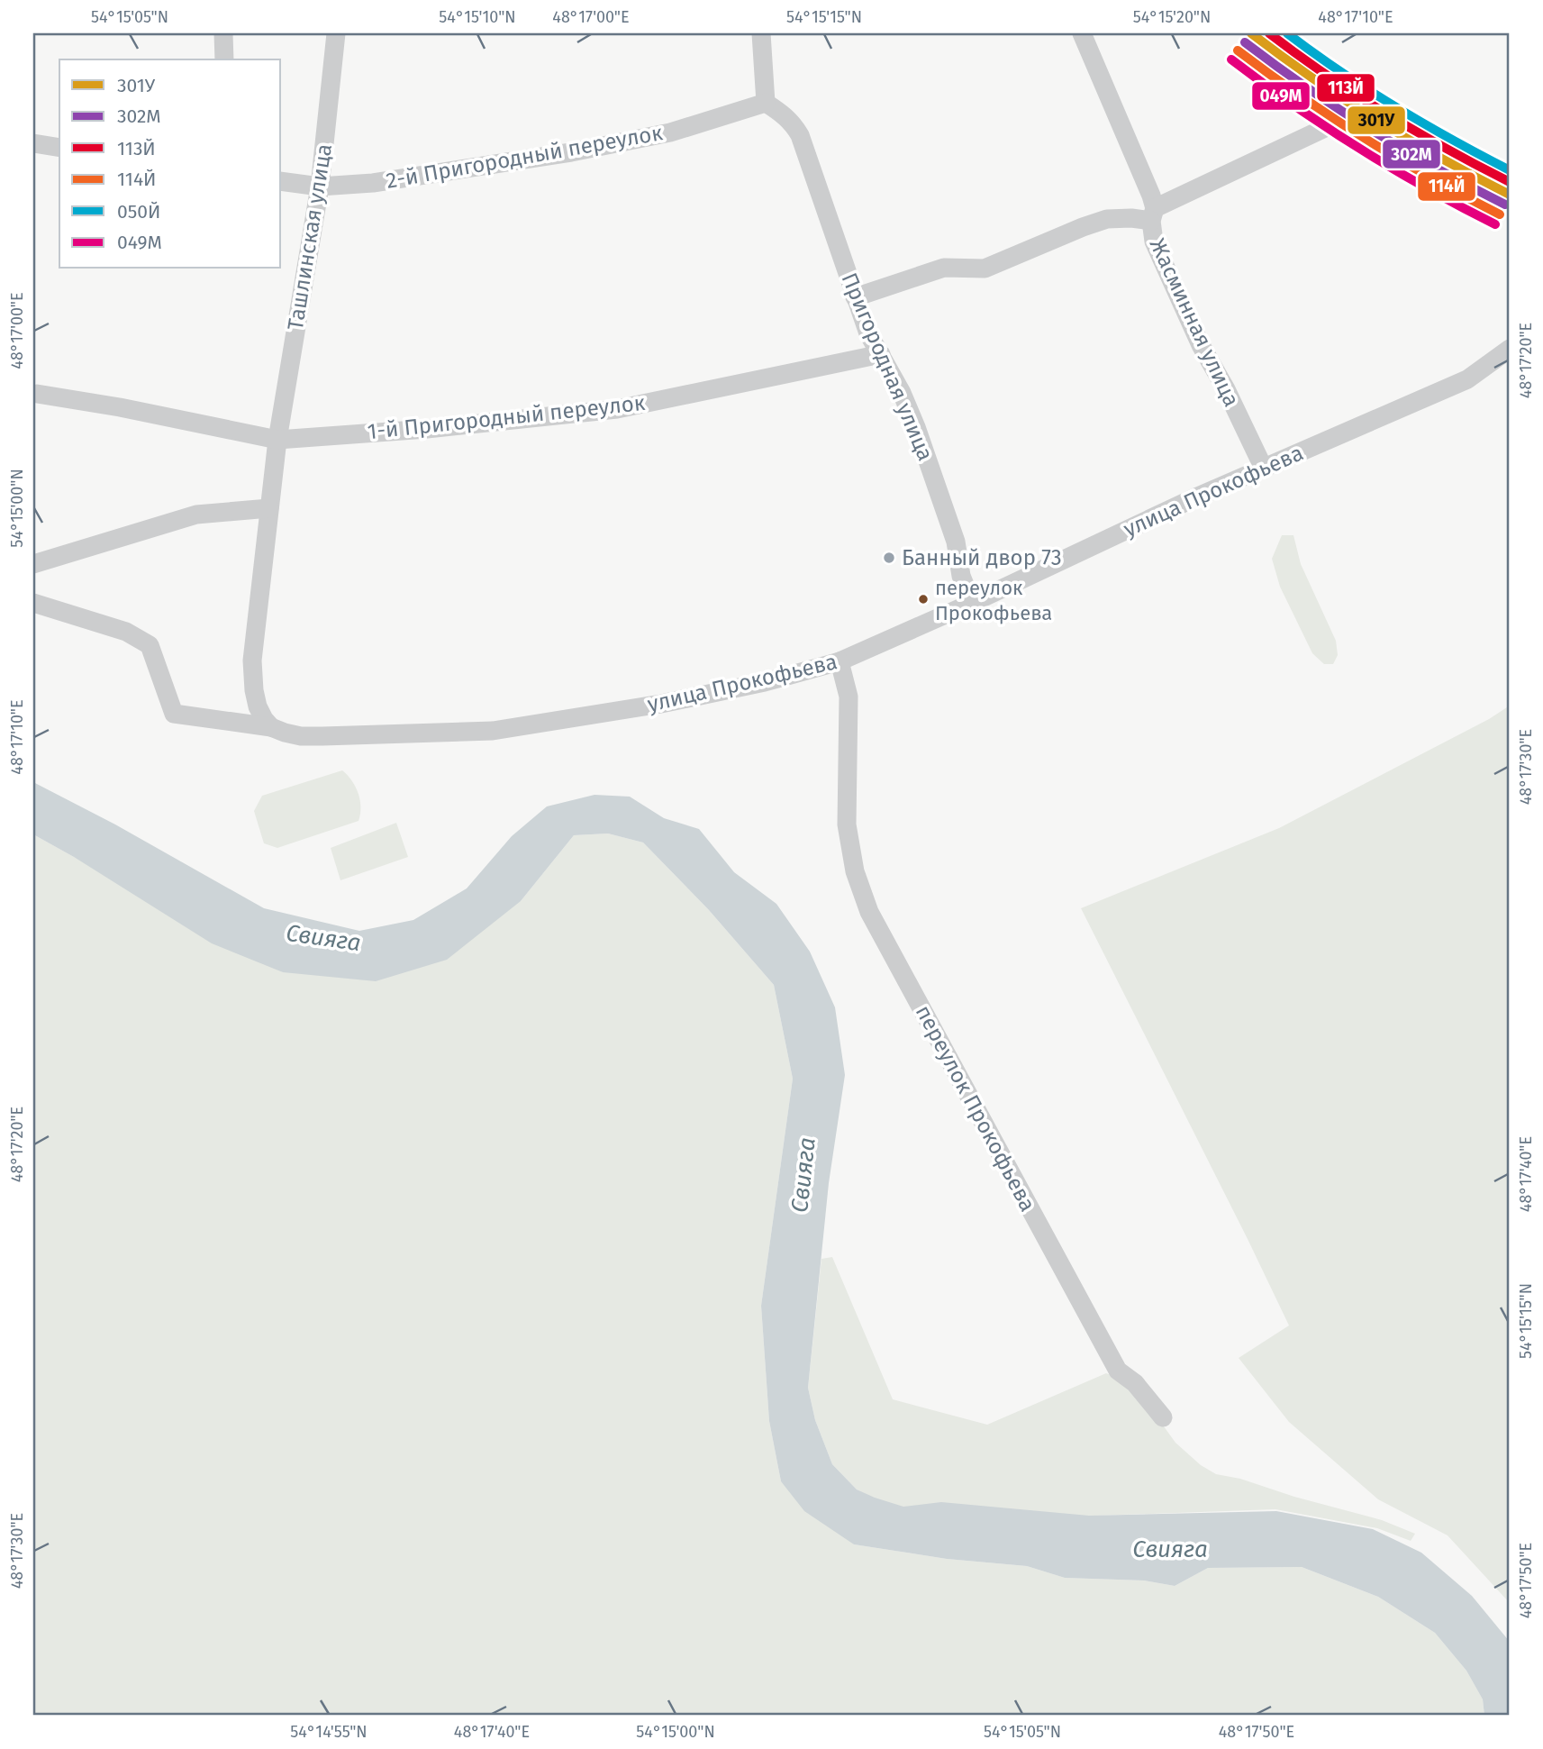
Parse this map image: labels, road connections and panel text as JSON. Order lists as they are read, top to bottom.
{
  "streets": {
    "street": [
      "2-й Пригородный переулок",
      "Ташлинская улица",
      "Жасминная улица",
      "Пригородная улица",
      "1-й Пригородный переулок",
      "улица Прокофьева",
      "переулок Прокофьева"
    ]
  },
  "crossings": [
    ["2-й Пригородный переулок", "Ташлинская улица"],
    ["2-й Пригородный переулок", "Пригородная улица"],
    ["Ташлинская улица", "1-й Пригородный переулок"],
    ["Ташлинская улица", "улица Прокофьева"],
    ["Жасминная улица", "улица Прокофьева"],
    ["Пригородная улица", "1-й Пригородный переулок"],
    ["Пригородная улица", "улица Прокофьева"],
    ["улица Прокофьева", "переулок Прокофьева"]
  ],
  "water": ["Свияга"],
  "places": ["Банный двор 73", "переулок Прокофьева"],
  "lines": [
    "transit line 301У",
    "transit line 113Й",
    "transit line 050Й",
    "transit line 302М",
    "transit line 114Й",
    "transit line 049М"
  ],
  "legend": [
    "301У",
    "302М",
    "113Й",
    "114Й",
    "050Й",
    "049М"
  ],
  "coordinates": [
    "54°15'05\"N",
    "54°15'10\"N",
    "48°17'00\"E",
    "54°15'15\"N",
    "54°15'20\"N",
    "48°17'10\"E",
    "48°17'20\"E",
    "54°15'00\"N",
    "48°17'30\"E",
    "48°17'40\"E",
    "48°17'50\"E",
    "54°14'55\"N"
  ]
}
